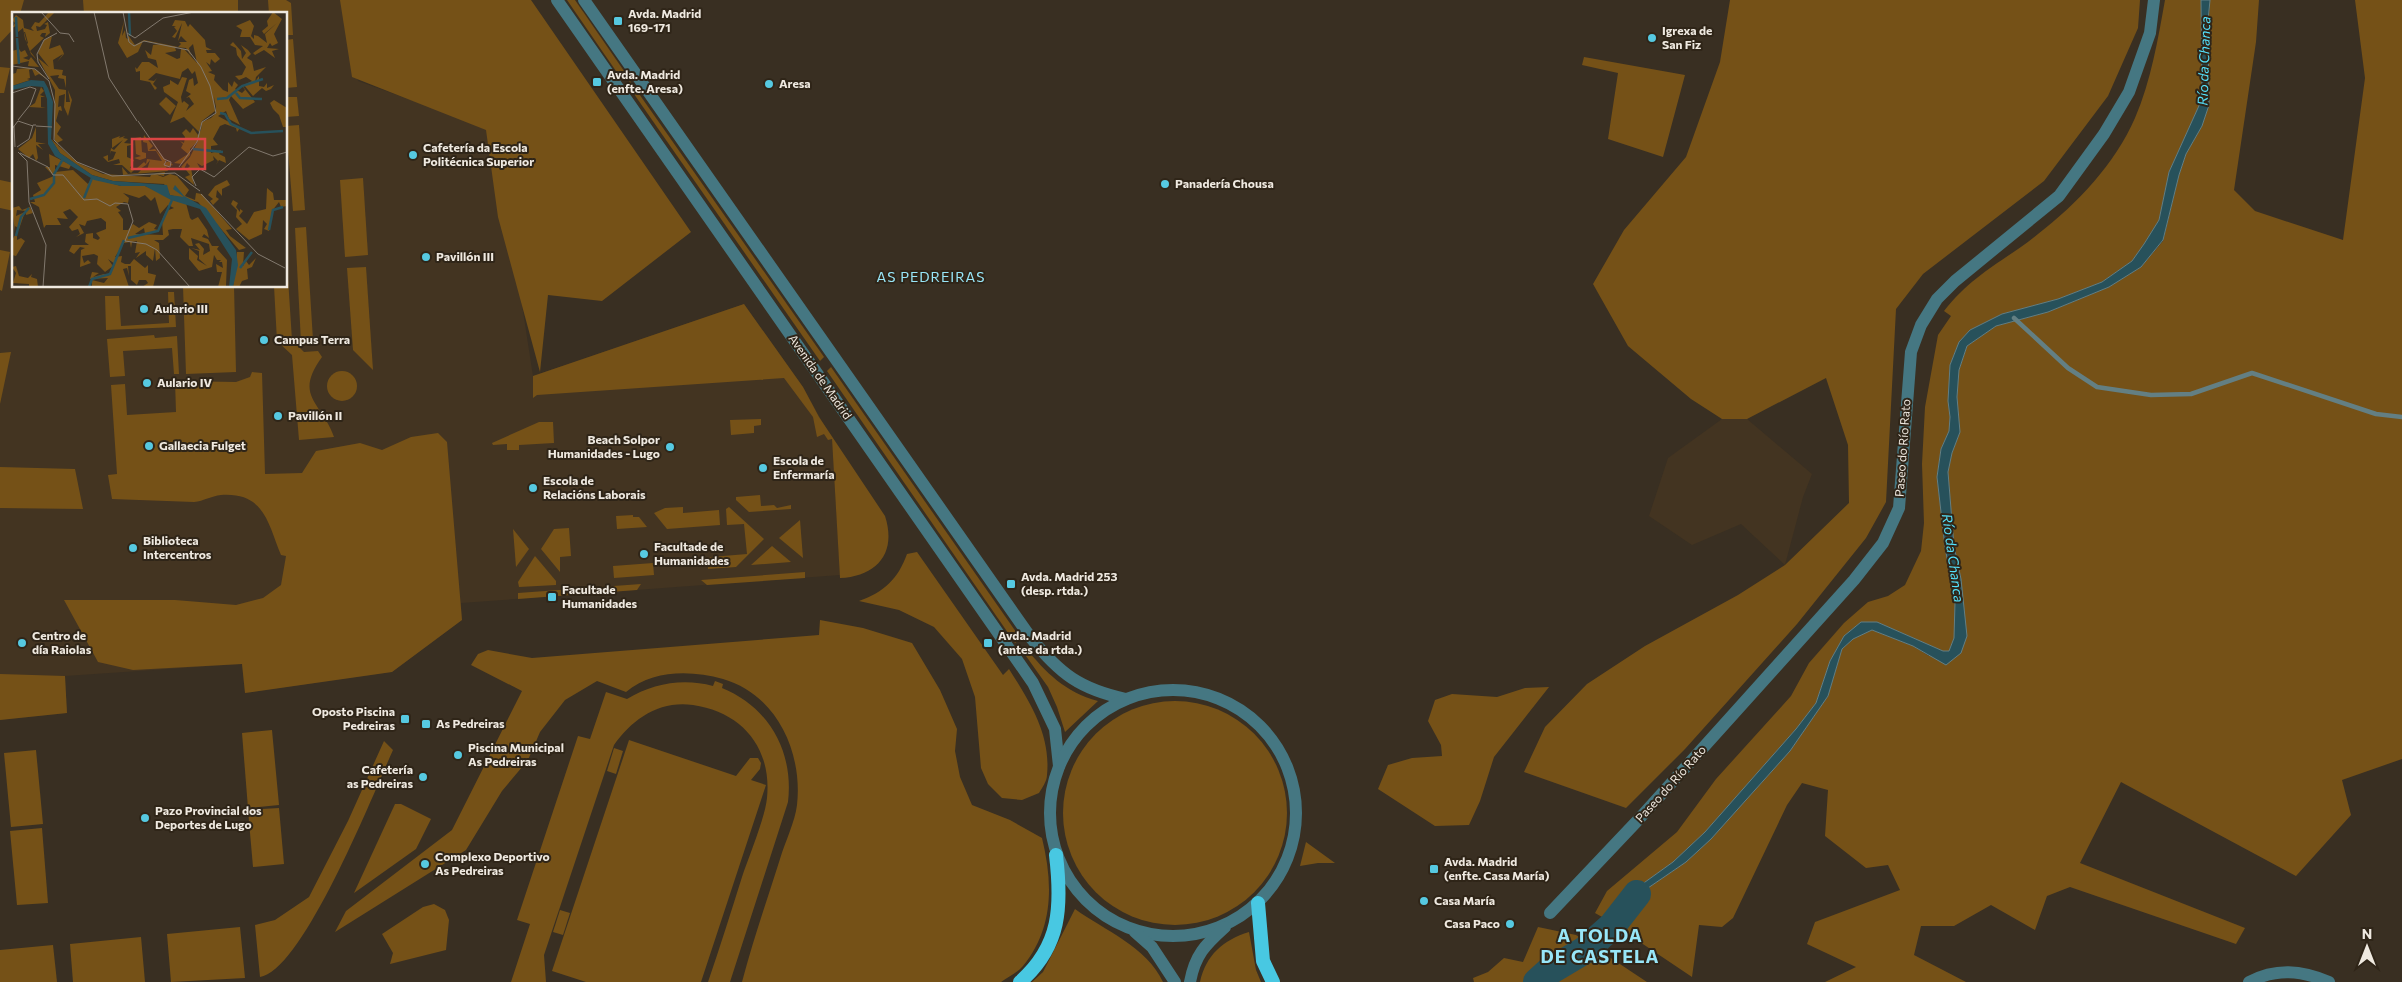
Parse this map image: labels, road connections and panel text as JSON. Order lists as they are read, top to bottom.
{
  "streets": {
    "street": ["Avenida de Madrid", "Paseo do Río Rato"]
  },
  "districts": ["AS PEDREIRAS", "A TOLDA DE CASTELA"],
  "water": ["Río da Chanca"],
  "places": {
    "transit": [
      "Avda. Madrid 169-171",
      "Avda. Madrid (enfte. Aresa)",
      "Avda. Madrid 253 (desp. rtda.)",
      "Facultade Humanidades",
      "Avda. Madrid (antes da rtda.)",
      "Oposto Piscina Pedreiras",
      "As Pedreiras",
      "Avda. Madrid (enfte. Casa María)"
    ],
    "other": [
      "Igrexa de San Fiz",
      "Aresa",
      "Cafetería da Escola Politécnica Superior",
      "Panadería Chousa",
      "Pavillón III",
      "Aulario III",
      "Campus Terra",
      "Aulario IV",
      "Pavillón II",
      "Gallaecia Fulget",
      "Beach Solpor Humanidades - Lugo",
      "Escola de Enfermaría",
      "Escola de Relacións Laborais",
      "Biblioteca Intercentros",
      "Facultade de Humanidades",
      "Centro de día Raiolas",
      "Piscina Municipal As Pedreiras",
      "Cafetería as Pedreiras",
      "Pazo Provincial dos Deportes de Lugo",
      "Complexo Deportivo As Pedreiras",
      "Casa María",
      "Casa Paco"
    ]
  },
  "north": "top"
}
